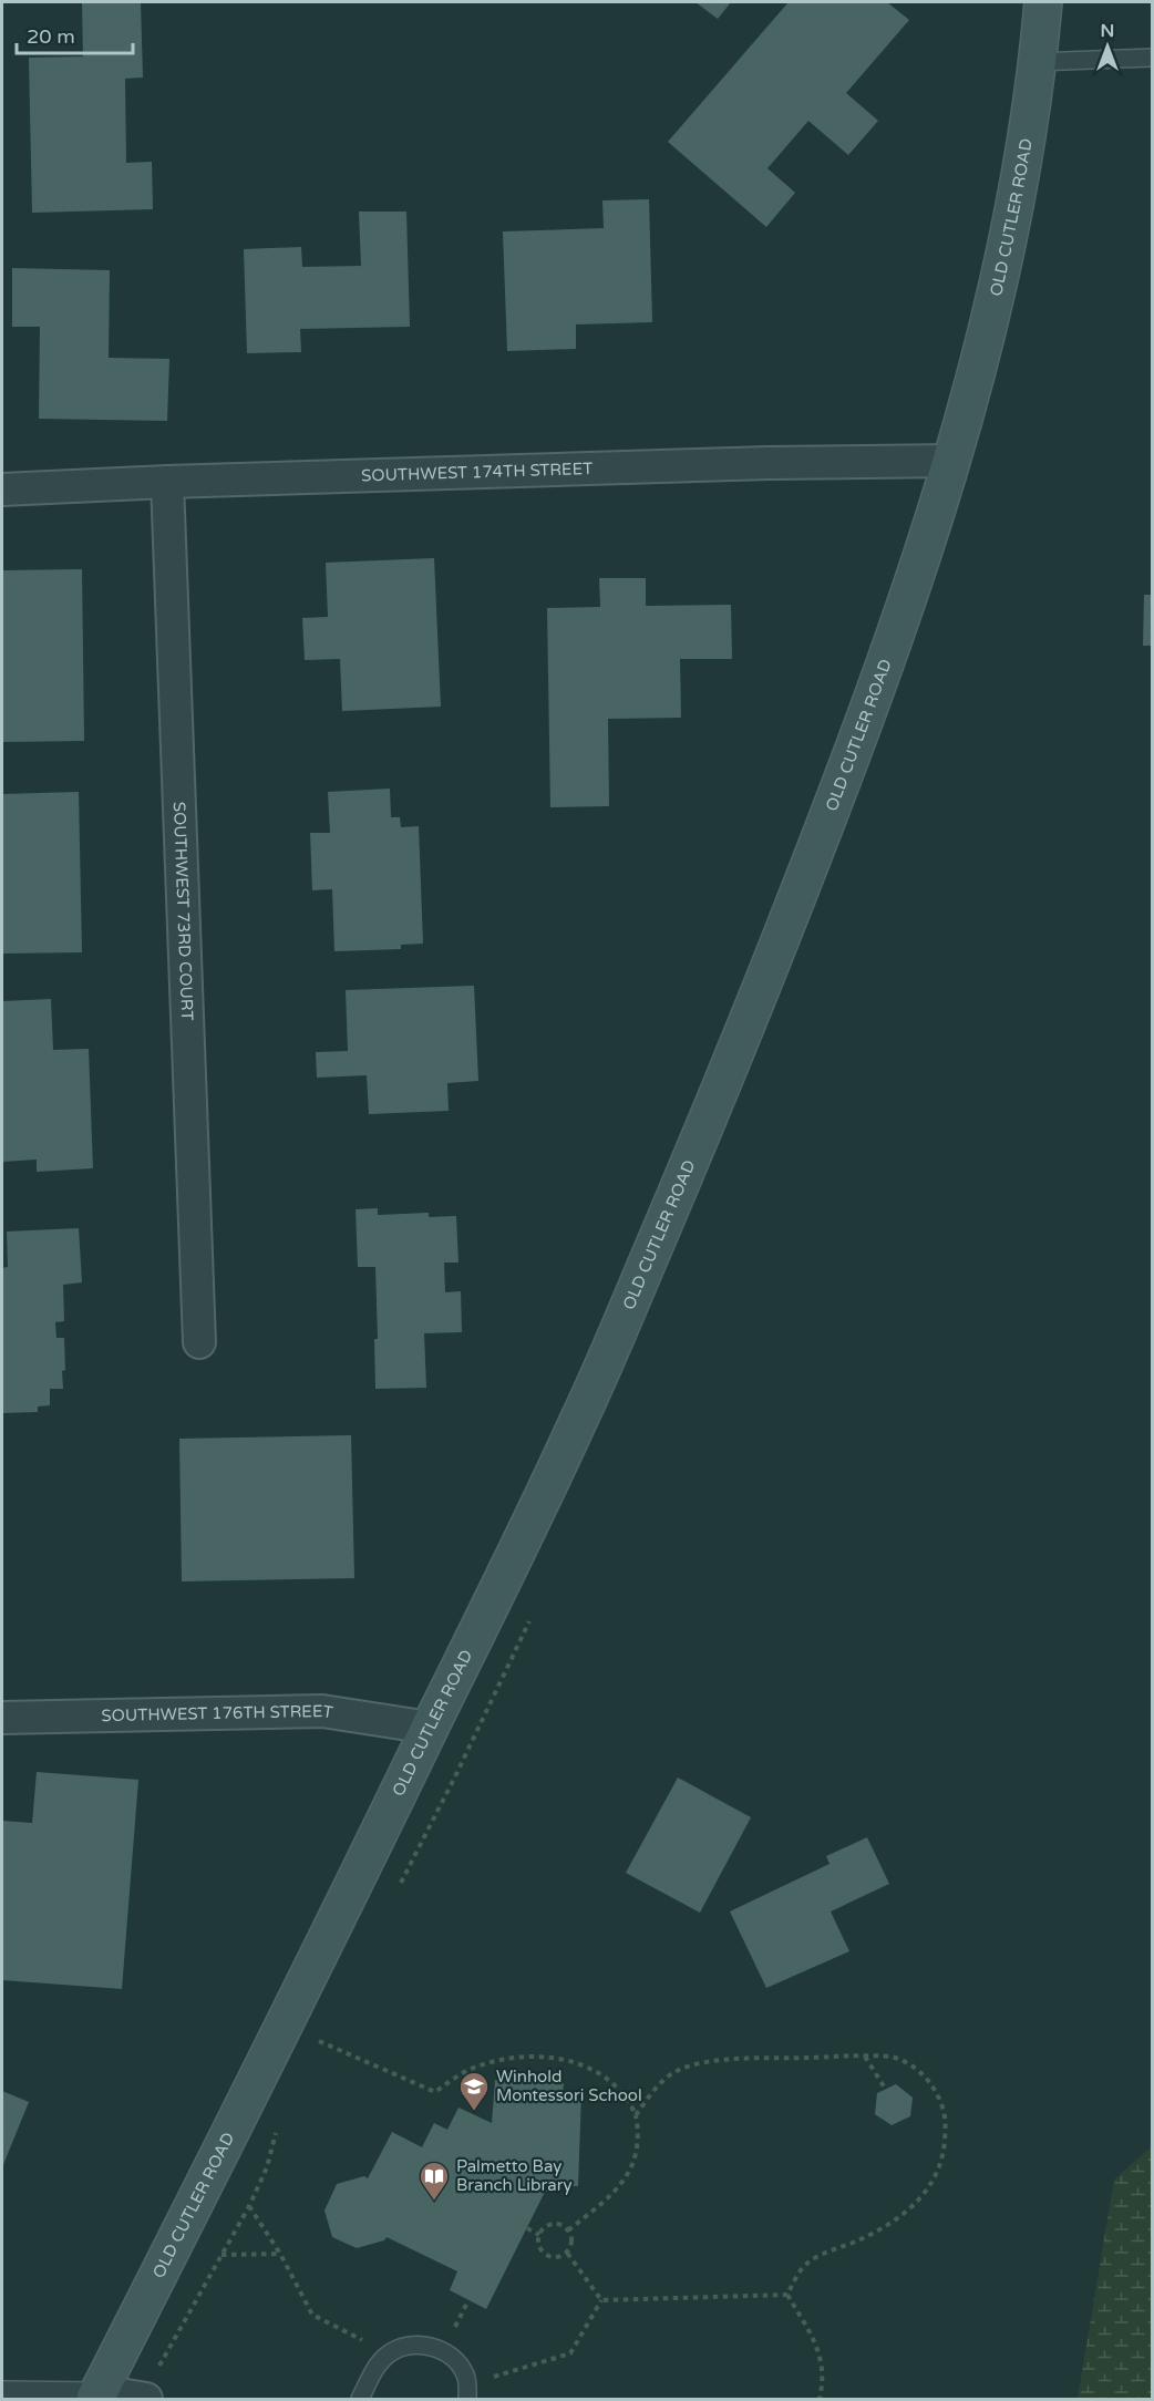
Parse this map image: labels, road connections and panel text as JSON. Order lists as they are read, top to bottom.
{
  "streets": {
    "main road": ["OLD CUTLER ROAD"],
    "street": ["SOUTHWEST 174TH STREET", "SOUTHWEST 73RD COURT", "SOUTHWEST 176TH STREET"]
  },
  "crossings": [
    ["OLD CUTLER ROAD", "SOUTHWEST 174TH STREET"],
    ["OLD CUTLER ROAD", "SOUTHWEST 176TH STREET"],
    ["SOUTHWEST 174TH STREET", "SOUTHWEST 73RD COURT"]
  ],
  "places": {
    "school or university": ["Winhold Montessori School"],
    "library": ["Palmetto Bay Branch Library"]
  },
  "scale_bar": "20 m",
  "north": "top"
}
